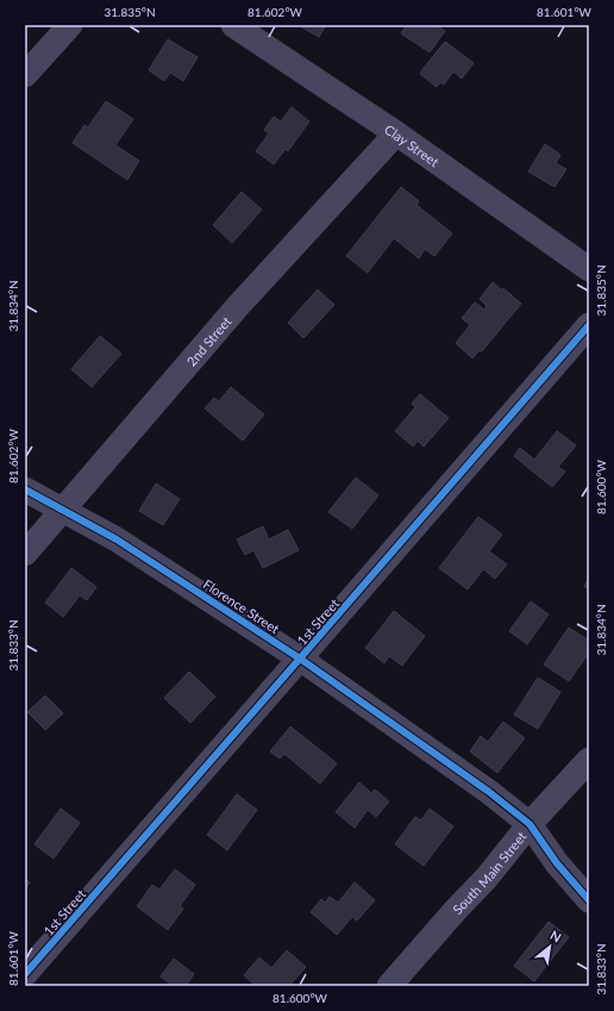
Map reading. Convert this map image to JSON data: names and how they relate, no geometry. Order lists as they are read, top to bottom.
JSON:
{
  "streets": {
    "street": [
      "Clay Street",
      "2nd Street",
      "Florence Street",
      "1st Street",
      "South Main Street"
    ]
  },
  "crossings": [
    ["Clay Street", "2nd Street"],
    ["2nd Street", "Florence Street"],
    ["Florence Street", "1st Street"],
    ["Florence Street", "South Main Street"]
  ],
  "north": "top right",
  "coordinates": [
    "31.835°N",
    "81.602°W",
    "81.601°W",
    "31.834°N",
    "81.600°W",
    "31.833°N"
  ]
}
